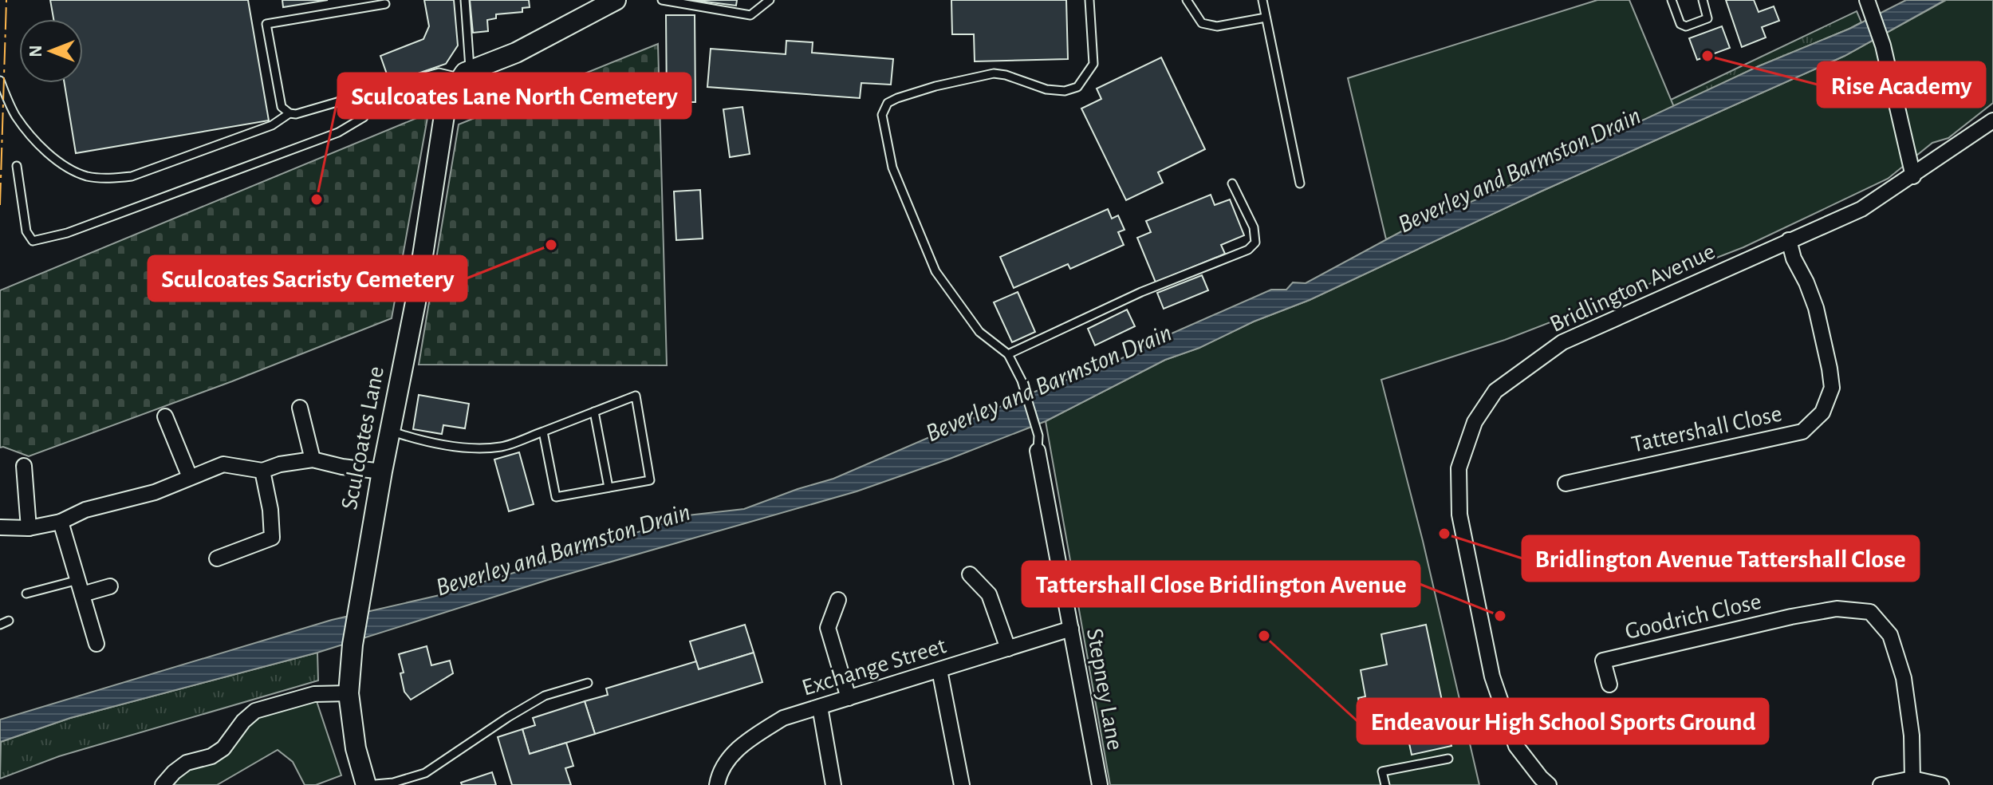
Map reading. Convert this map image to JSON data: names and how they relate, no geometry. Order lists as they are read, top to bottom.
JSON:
{
  "streets": {
    "street": [
      "Bridlington Avenue",
      "Tattershall Close",
      "Sculcoates Lane",
      "Goodrich Close",
      "Exchange Street",
      "Stepney Lane"
    ]
  },
  "crossings": [
    ["Bridlington Avenue", "Tattershall Close"],
    ["Exchange Street", "Stepney Lane"]
  ],
  "water": ["Beverley and Barmston Drain"],
  "places": [
    "Rise Academy",
    "Sculcoates Lane North Cemetery",
    "Sculcoates Sacristy Cemetery",
    "Bridlington Avenue Tattershall Close",
    "Tattershall Close Bridlington Avenue",
    "Endeavour High School Sports Ground"
  ],
  "north": "left"
}
